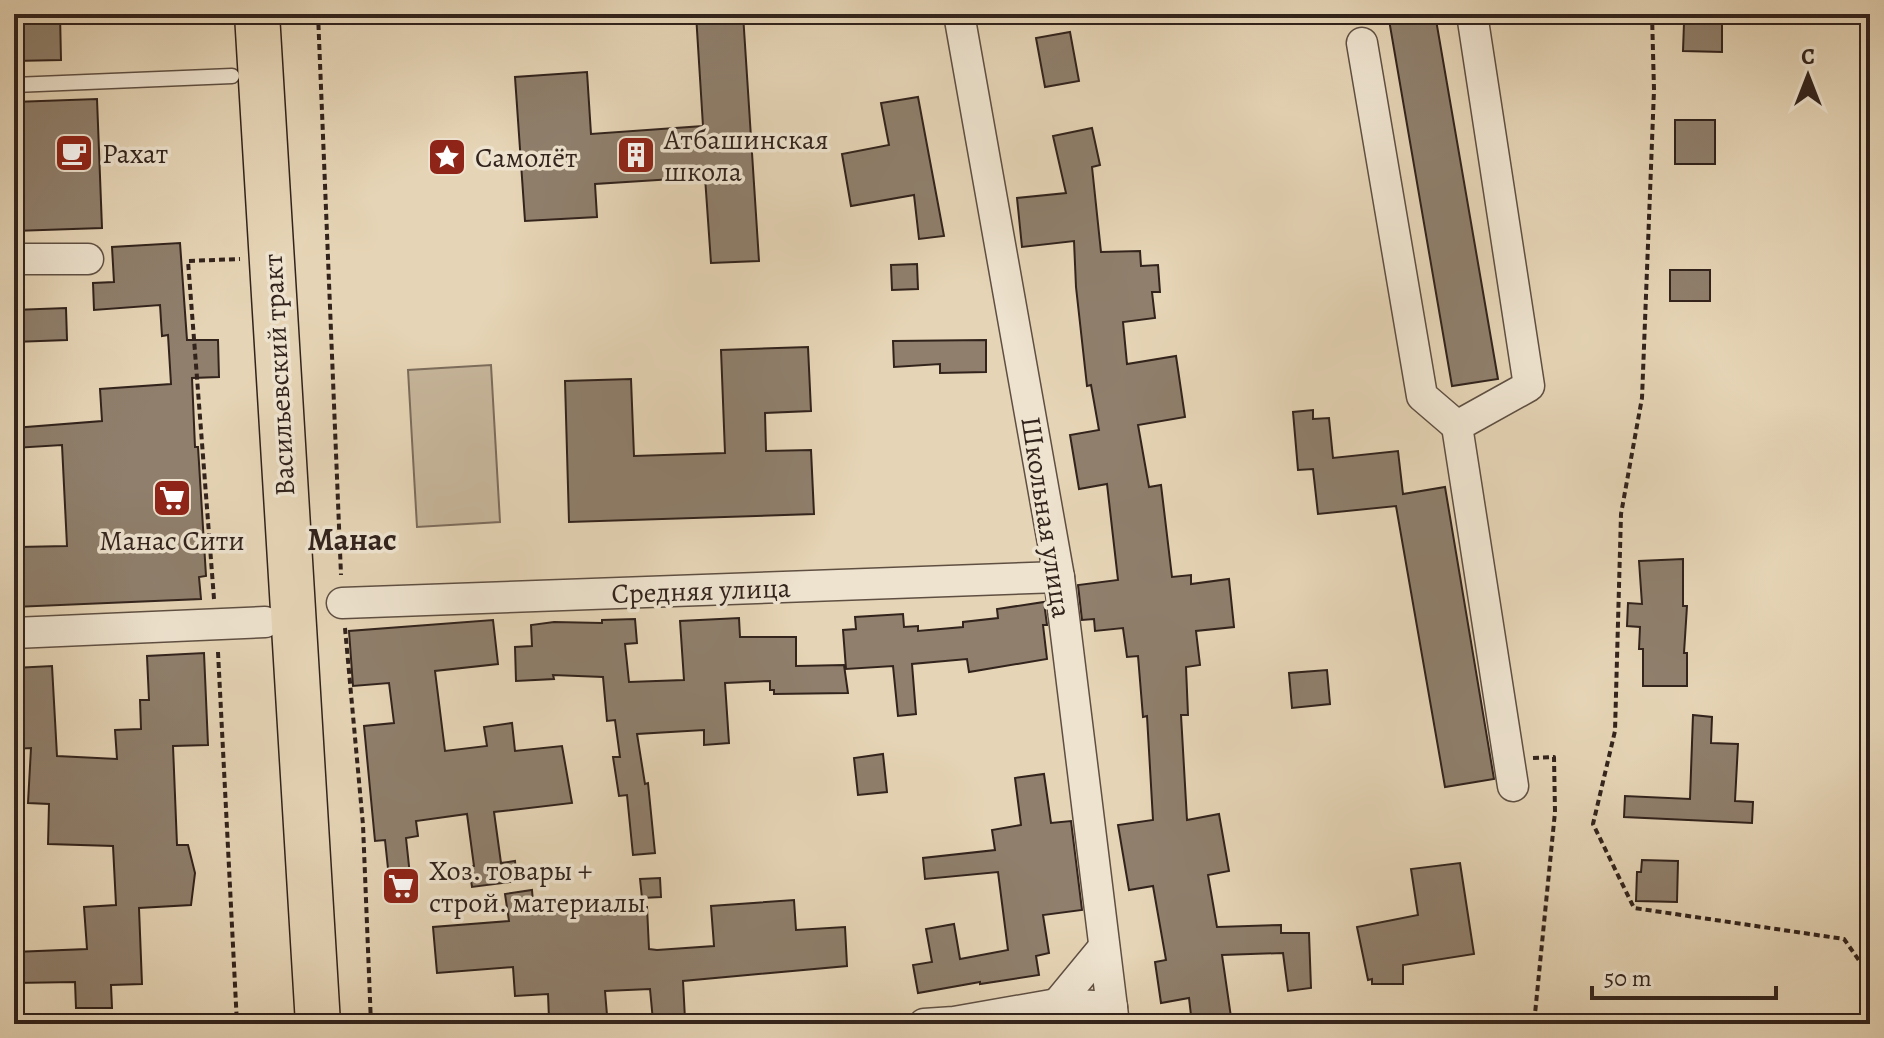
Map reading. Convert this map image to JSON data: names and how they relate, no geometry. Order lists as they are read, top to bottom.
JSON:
{
  "streets": {
    "main road": ["Васильевский тракт"],
    "street": ["Школьная улица", "Средняя улица"]
  },
  "crossings": [
    ["Школьная улица", "Средняя улица"]
  ],
  "districts": ["Манас"],
  "places": {
    "cafe": ["Рахат"],
    "building": ["Атбашинская школа"],
    "place": ["Самолёт"],
    "supermarket": ["Манас Сити", "Хоз. товары + строй. материалы"]
  },
  "scale_bar": "50 m",
  "north": "top"
}
